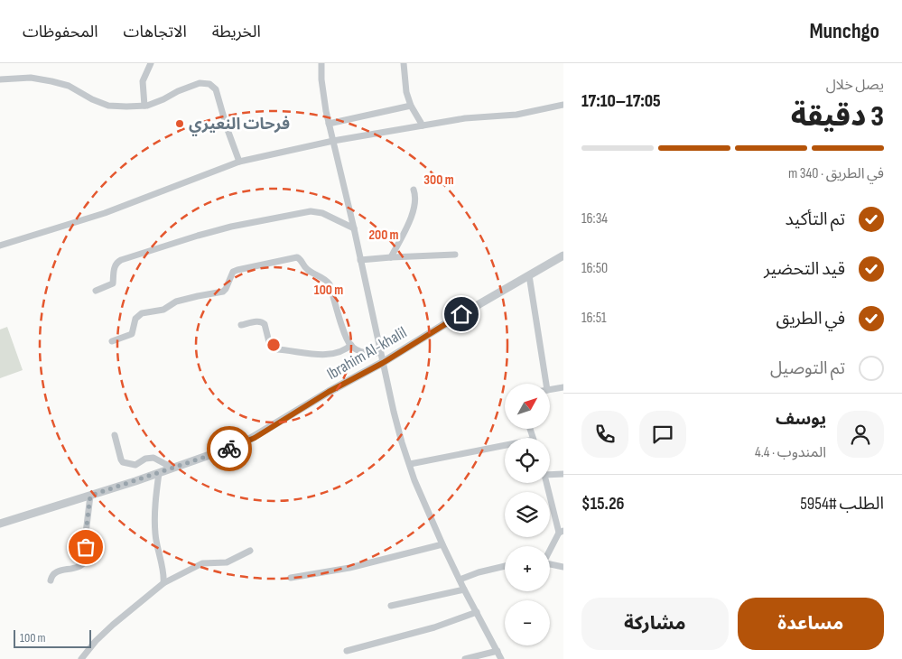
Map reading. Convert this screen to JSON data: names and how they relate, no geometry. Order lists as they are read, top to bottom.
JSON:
{
  "streets": {
    "street": ["Ibrahim Al-khalil"]
  },
  "places": ["فرحات النعيري"],
  "scale_bar": "100 m",
  "north": "top right",
  "page": {
    "header": "Munchgo",
    "nav": ["الخريطة", "الاتجاهات", "المحفوظات"],
    "heading": ["3 دقيقة", "يصل خلال", "17:05–17:10"],
    "panel": [
      "يوسف",
      "المندوب · 4.4",
      "الطلب #5954",
      "$15.26"
    ],
    "bar": "في الطريق · 340 m",
    "list": [
      ["تم التأكيد", "16:34"],
      ["قيد التحضير", "16:50"],
      ["في الطريق", "16:51"],
      "تم التوصيل"
    ],
    "map_buttons": ["+", "−"],
    "buttons": ["مساعدة", "مشاركة"],
    "scale": "100 m"
  },
  "rings": ["300 m", "200 m", "100 m"]
}
